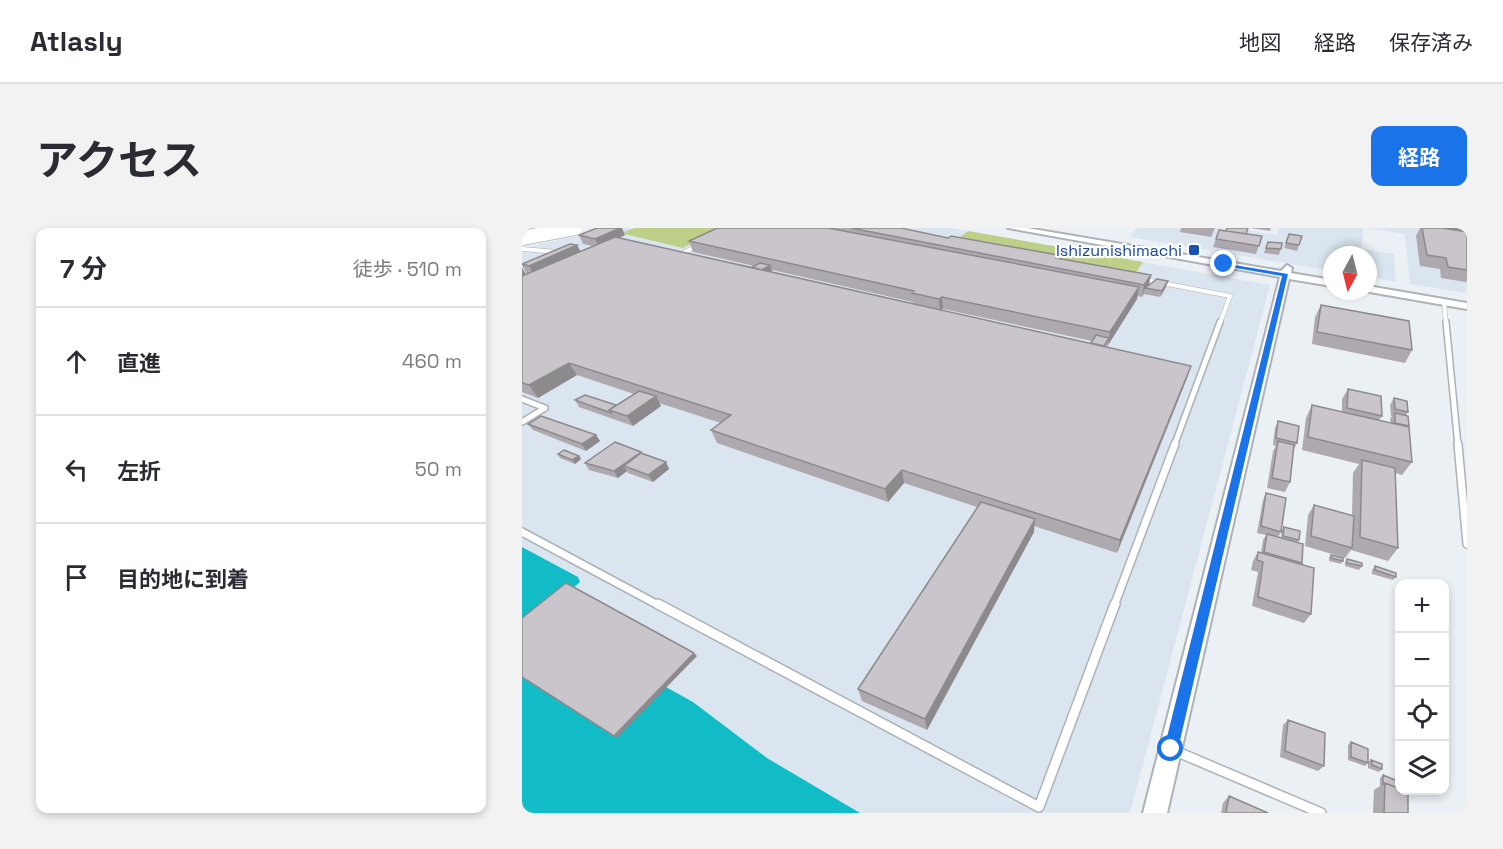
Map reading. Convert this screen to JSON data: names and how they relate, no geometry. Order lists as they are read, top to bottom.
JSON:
{
  "places": {
    "transit": ["Ishizunishimachi"]
  },
  "north": "bottom",
  "page": {
    "header": "Atlasly",
    "nav": ["地図", "経路", "保存済み"],
    "title": "アクセス",
    "buttons": "経路",
    "heading": ["7 分", "徒歩 · 510 m"],
    "list": [
      ["直進", "460 m"],
      ["左折", "50 m"],
      "目的地に到着"
    ],
    "map_buttons": ["+", "−"]
  }
}
